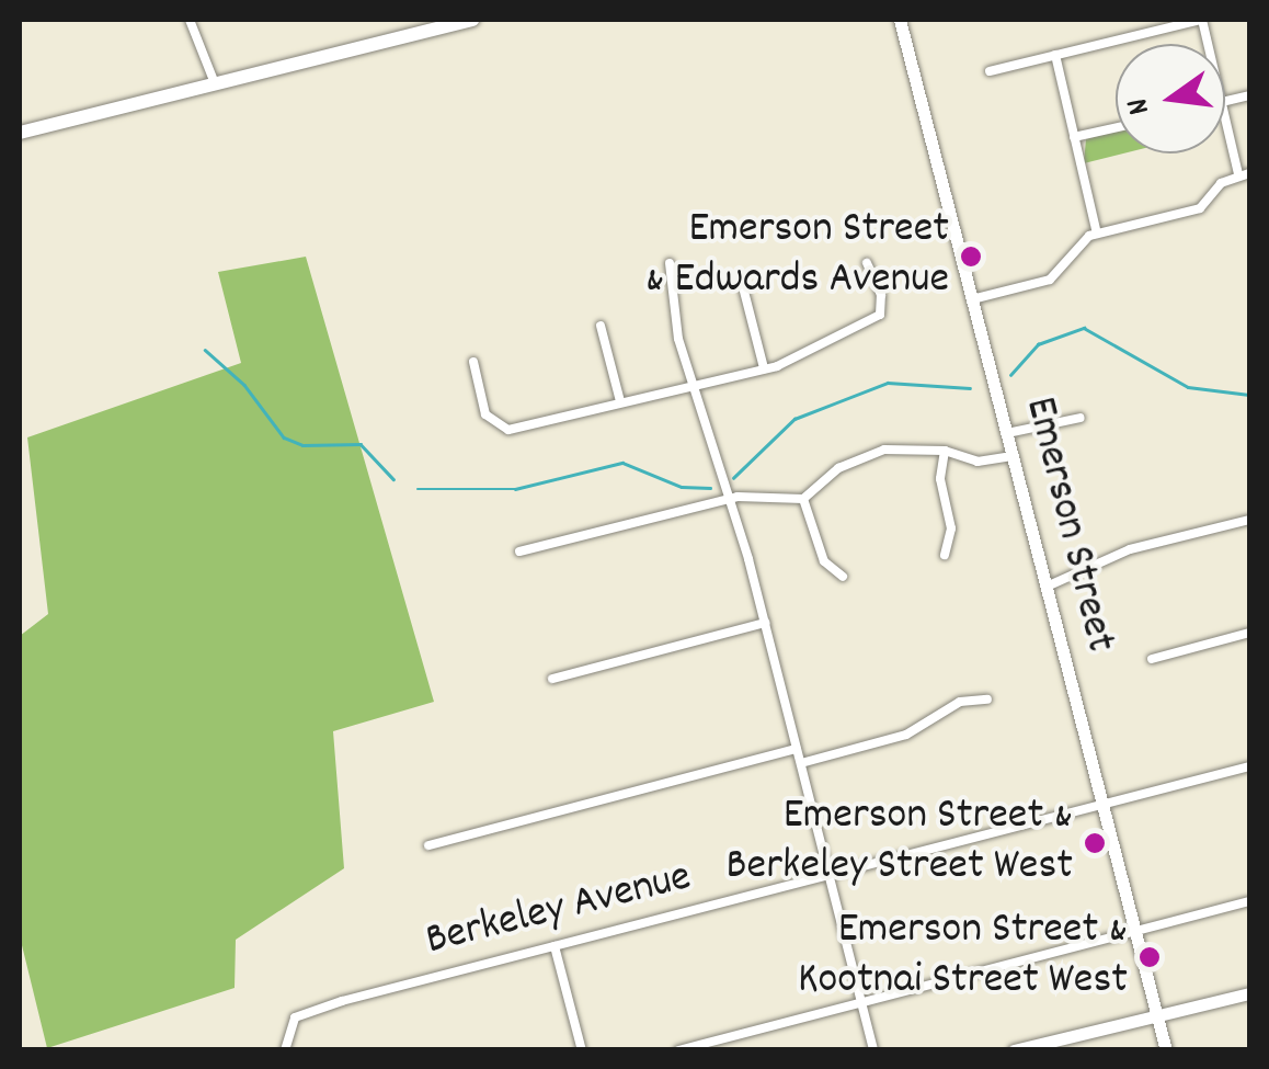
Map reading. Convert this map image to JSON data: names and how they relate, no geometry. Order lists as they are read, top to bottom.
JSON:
{
  "streets": {
    "main road": ["Emerson Street"],
    "street": ["Berkeley Avenue"]
  },
  "crossings": [
    ["Emerson Street", "Berkeley Avenue"]
  ],
  "places": ["Emerson Street & Edwards Avenue", "Emerson Street & Berkeley Street West", "Emerson Street & Kootnai Street West"],
  "north": "left"
}
